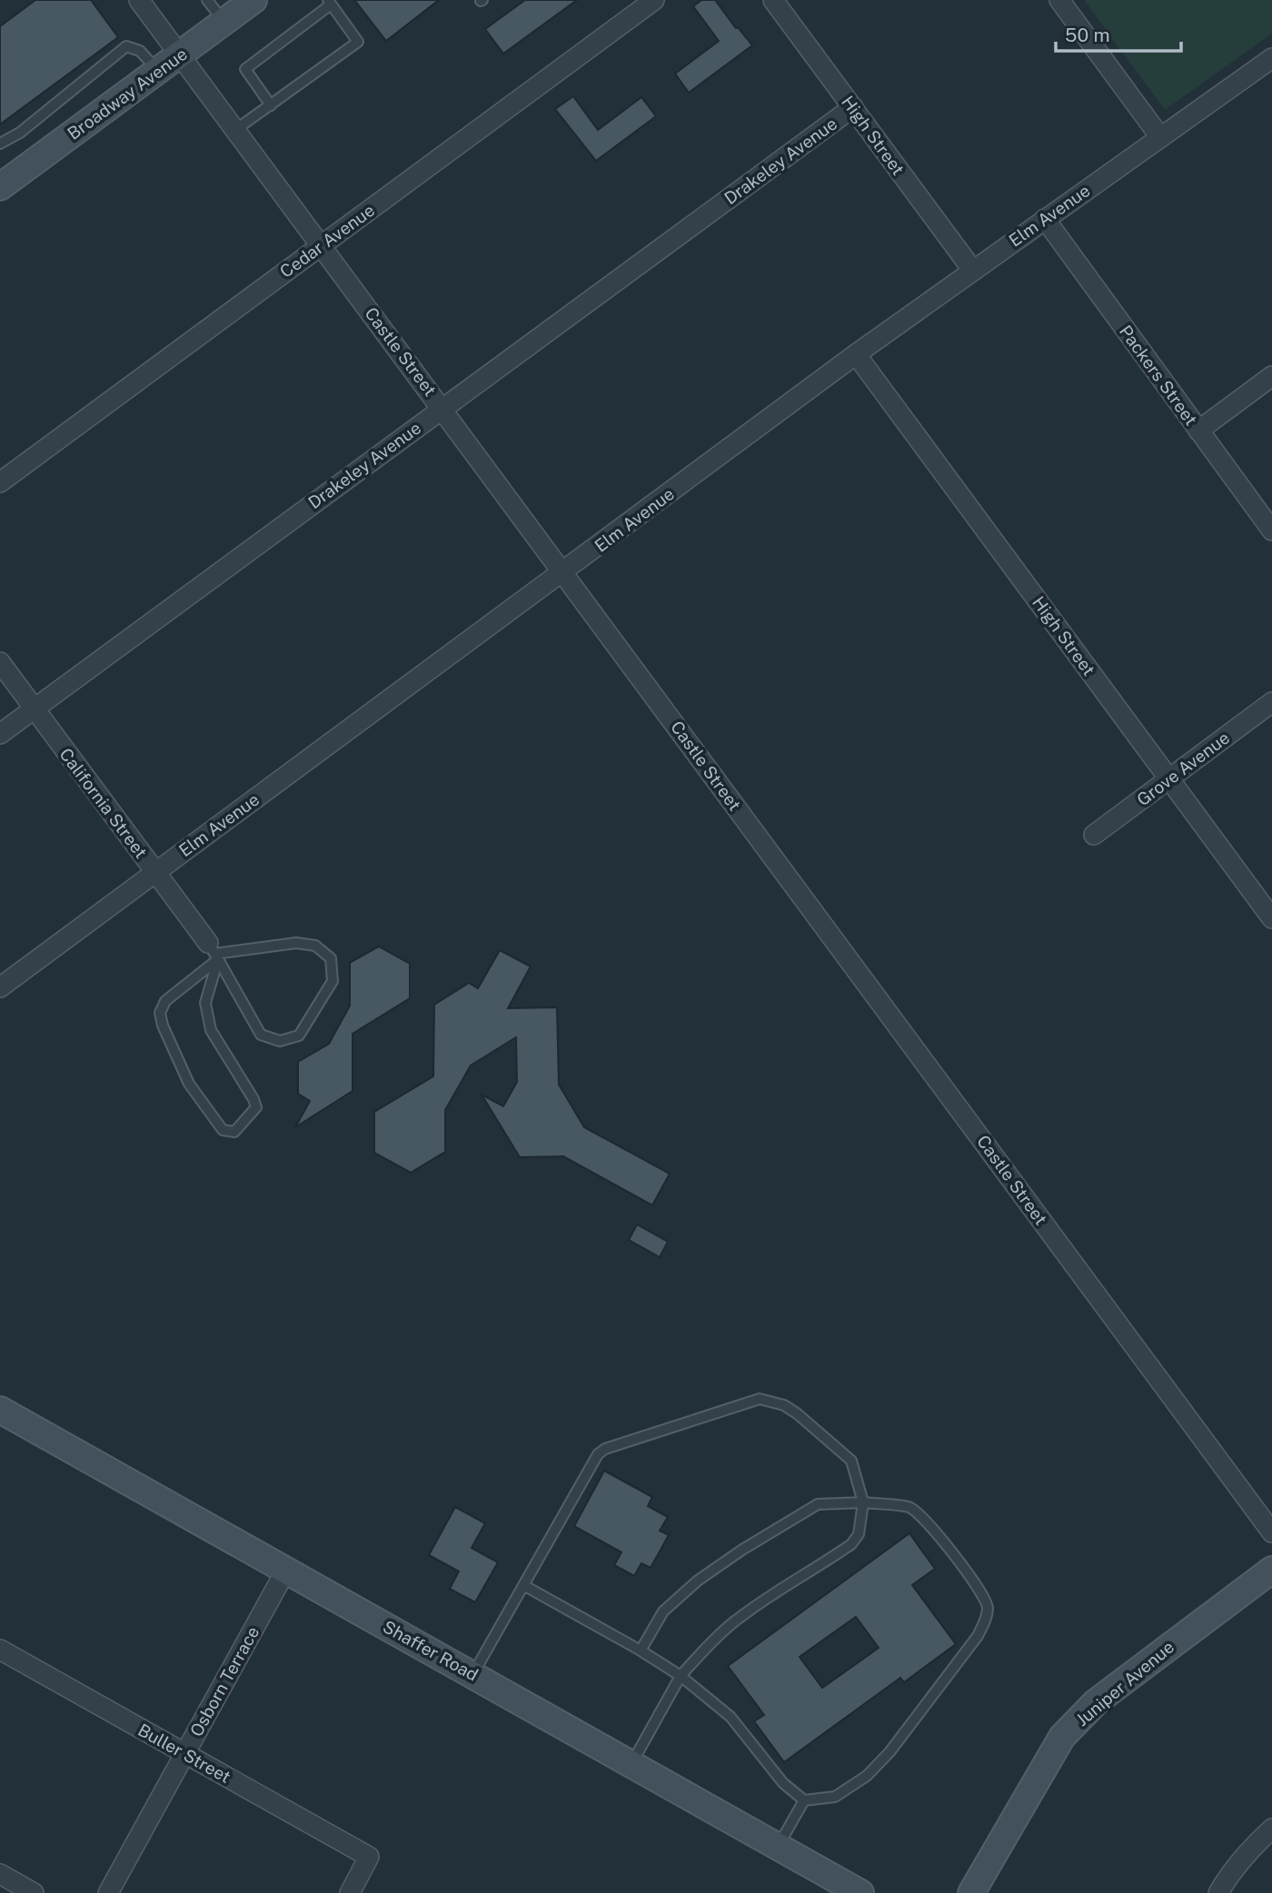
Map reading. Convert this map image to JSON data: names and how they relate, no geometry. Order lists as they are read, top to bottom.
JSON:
{
  "streets": {
    "main road": ["Broadway Avenue", "Shaffer Road", "Juniper Avenue"],
    "street": [
      "High Street",
      "Drakeley Avenue",
      "Elm Avenue",
      "Cedar Avenue",
      "Castle Street",
      "Packers Street",
      "Grove Avenue",
      "California Street",
      "Osborn Terrace",
      "Buller Street"
    ]
  },
  "crossings": [
    ["Broadway Avenue", "Castle Street"],
    ["High Street", "Drakeley Avenue"],
    ["High Street", "Elm Avenue"],
    ["High Street", "Grove Avenue"],
    ["Drakeley Avenue", "Castle Street"],
    ["Drakeley Avenue", "California Street"],
    ["Elm Avenue", "Castle Street"],
    ["Elm Avenue", "Packers Street"],
    ["Elm Avenue", "California Street"],
    ["Cedar Avenue", "Castle Street"],
    ["Shaffer Road", "Osborn Terrace"],
    ["Osborn Terrace", "Buller Street"]
  ],
  "scale_bar": "50 m"
}
